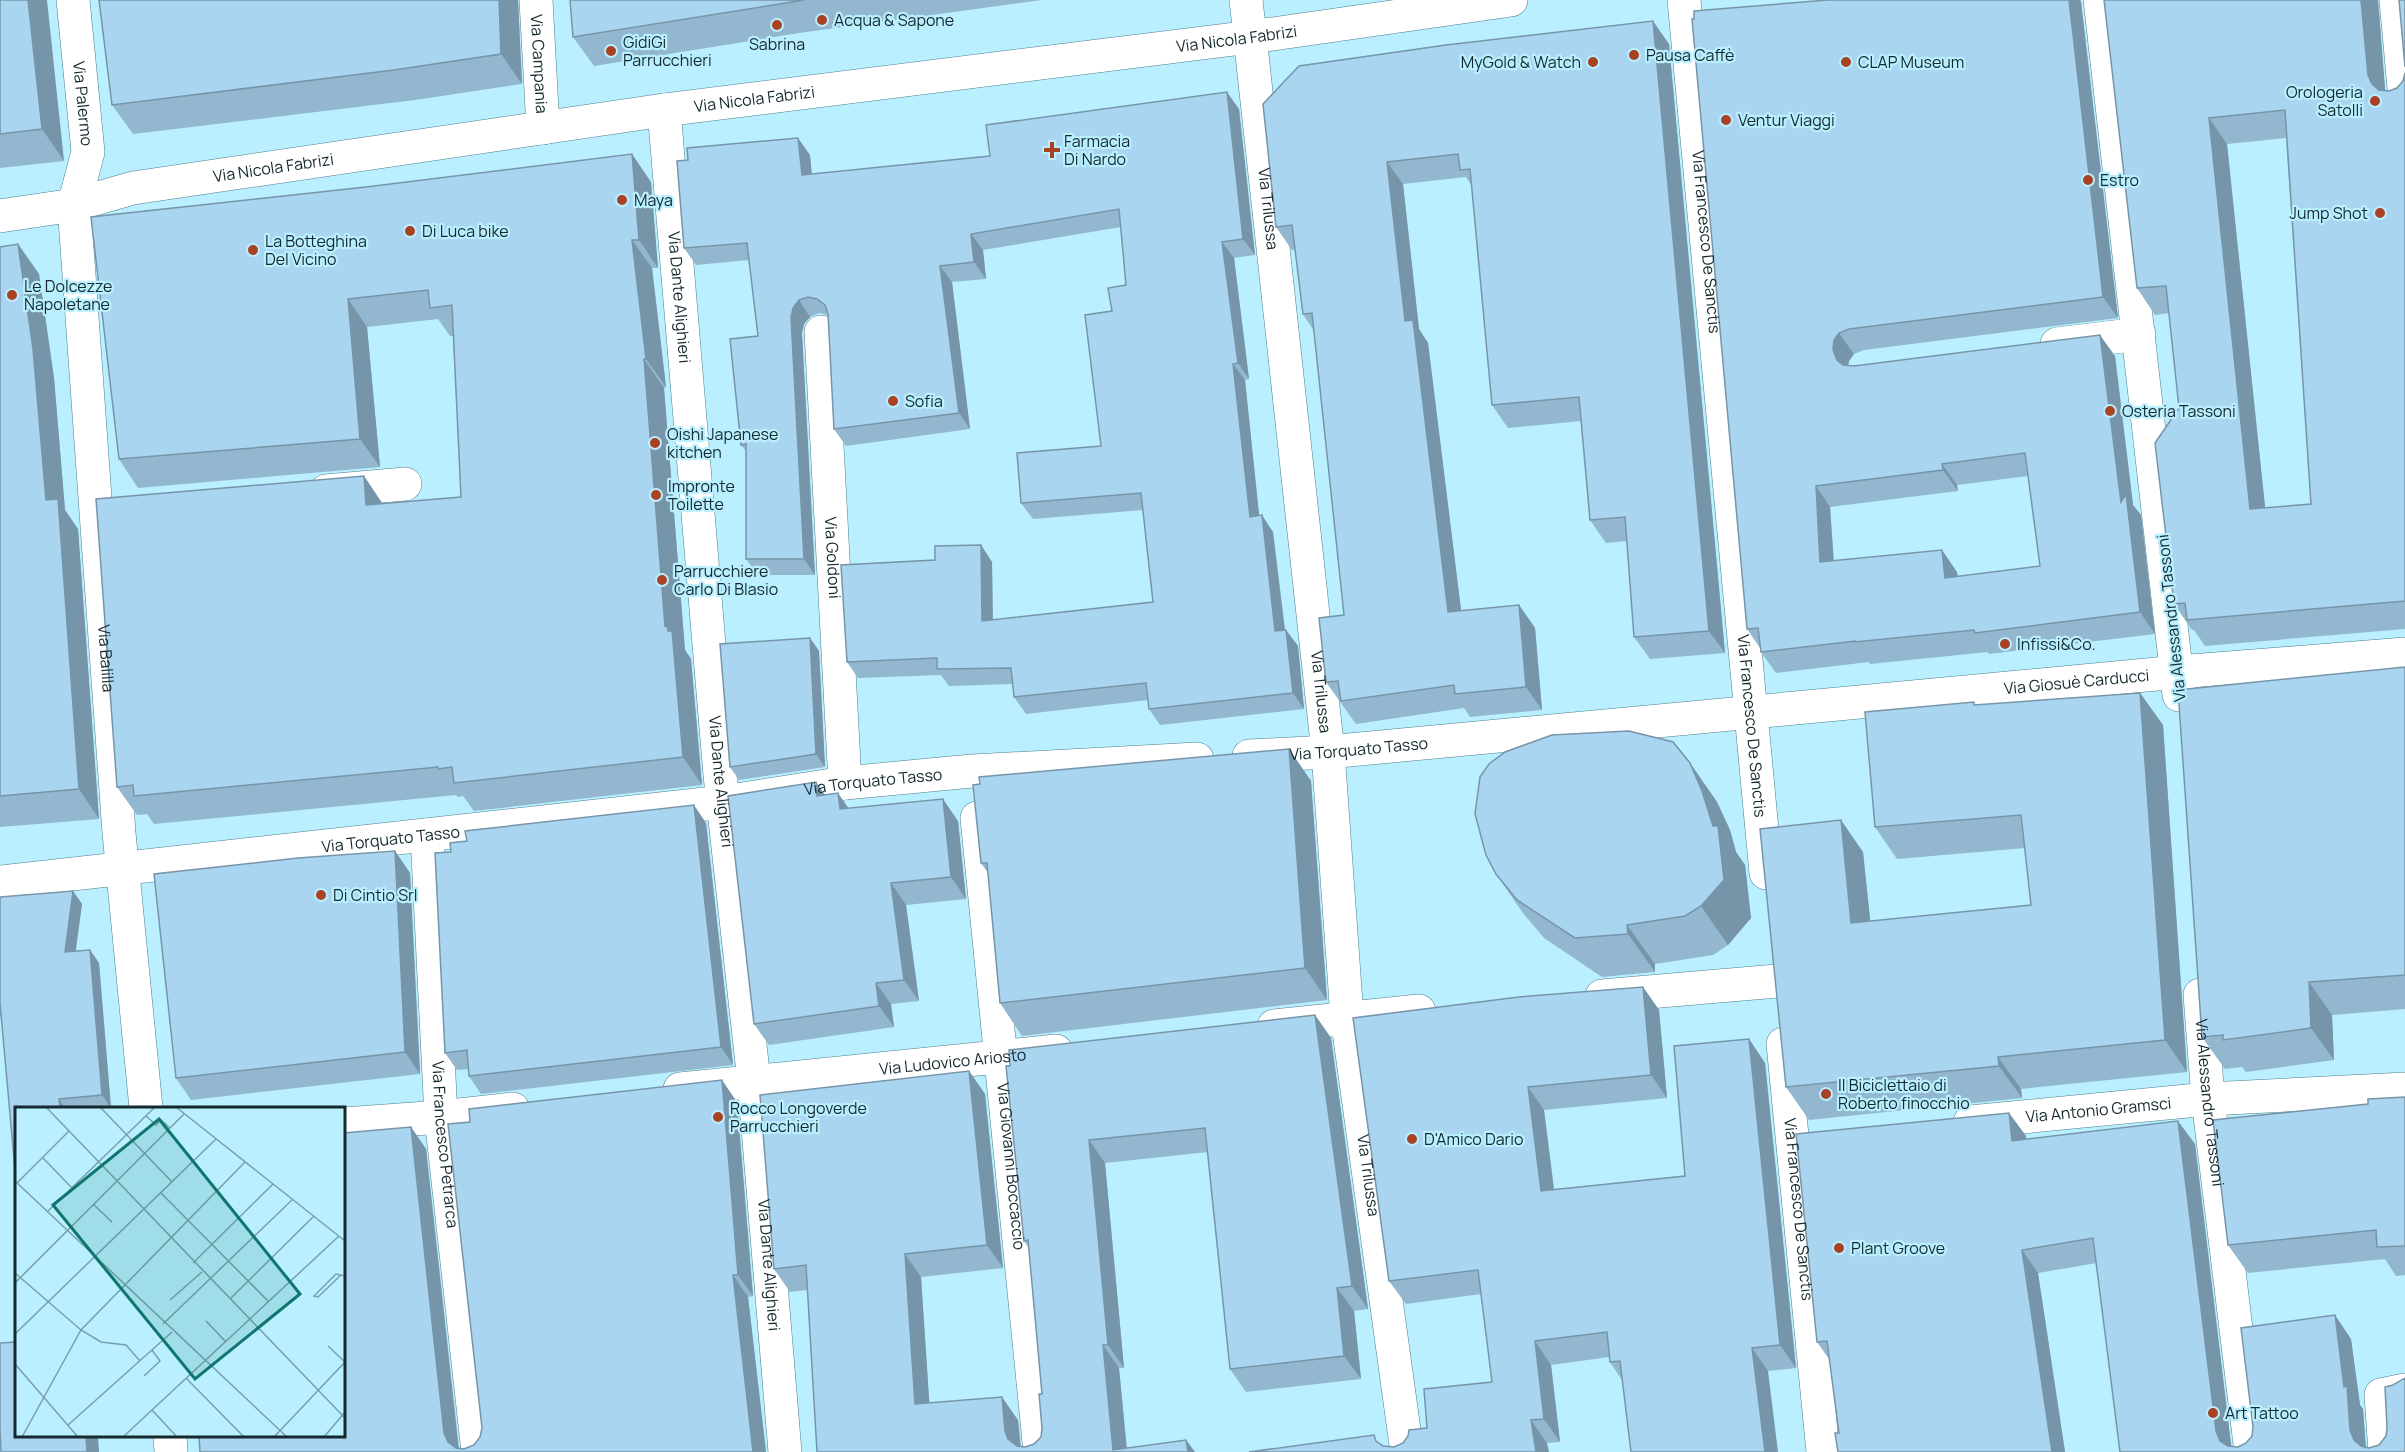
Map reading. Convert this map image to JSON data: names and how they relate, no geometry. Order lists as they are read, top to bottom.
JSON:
{
  "streets": {
    "street": [
      "Via Nicola Fabrizi",
      "Via Campania",
      "Via Palermo",
      "Via Trilussa",
      "Via Francesco De Sanctis",
      "Via Dante Alighieri",
      "Via Goldoni",
      "Via Alessandro Tassoni",
      "Via Balilla",
      "Via Giosuè Carducci",
      "Via Torquato Tasso",
      "Via Ludovico Ariosto",
      "Via Antonio Gramsci",
      "Via Francesco Petrarca",
      "Via Giovanni Boccaccio"
    ]
  },
  "crossings": [
    ["Via Nicola Fabrizi", "Via Campania"],
    ["Via Nicola Fabrizi", "Via Palermo"],
    ["Via Nicola Fabrizi", "Via Trilussa"],
    ["Via Nicola Fabrizi", "Via Dante Alighieri"],
    ["Via Nicola Fabrizi", "Via Balilla"],
    ["Via Palermo", "Via Balilla"],
    ["Via Trilussa", "Via Torquato Tasso"],
    ["Via Francesco De Sanctis", "Via Giosuè Carducci"],
    ["Via Francesco De Sanctis", "Via Torquato Tasso"],
    ["Via Dante Alighieri", "Via Torquato Tasso"],
    ["Via Dante Alighieri", "Via Ludovico Ariosto"],
    ["Via Goldoni", "Via Torquato Tasso"],
    ["Via Alessandro Tassoni", "Via Giosuè Carducci"],
    ["Via Alessandro Tassoni", "Via Antonio Gramsci"],
    ["Via Balilla", "Via Torquato Tasso"],
    ["Via Giosuè Carducci", "Via Torquato Tasso"],
    ["Via Torquato Tasso", "Via Francesco Petrarca"],
    ["Via Torquato Tasso", "Via Giovanni Boccaccio"],
    ["Via Ludovico Ariosto", "Via Giovanni Boccaccio"]
  ],
  "places": {
    "other": [
      "Acqua & Sapone",
      "Sabrina",
      "GidiGi Parrucchieri",
      "Pausa Caffè",
      "MyGold & Watch",
      "CLAP Museum",
      "Orologeria Satolli",
      "Ventur Viaggi",
      "Estro",
      "Maya",
      "Jump Shot",
      "Di Luca bike",
      "La Botteghina Del Vicino",
      "Le Dolcezze Napoletane",
      "Sofia",
      "Osteria Tassoni",
      "Oishi Japanese kitchen",
      "Impronte Toilette",
      "Parrucchiere Carlo Di Blasio",
      "Infissi&Co.",
      "Di Cintio Srl",
      "Il Biciclettaio di Roberto finocchio",
      "Rocco Longoverde Parrucchieri",
      "D'Amico Dario",
      "Plant Groove",
      "Art Tattoo"
    ],
    "health": ["Farmacia Di Nardo"]
  }
}
